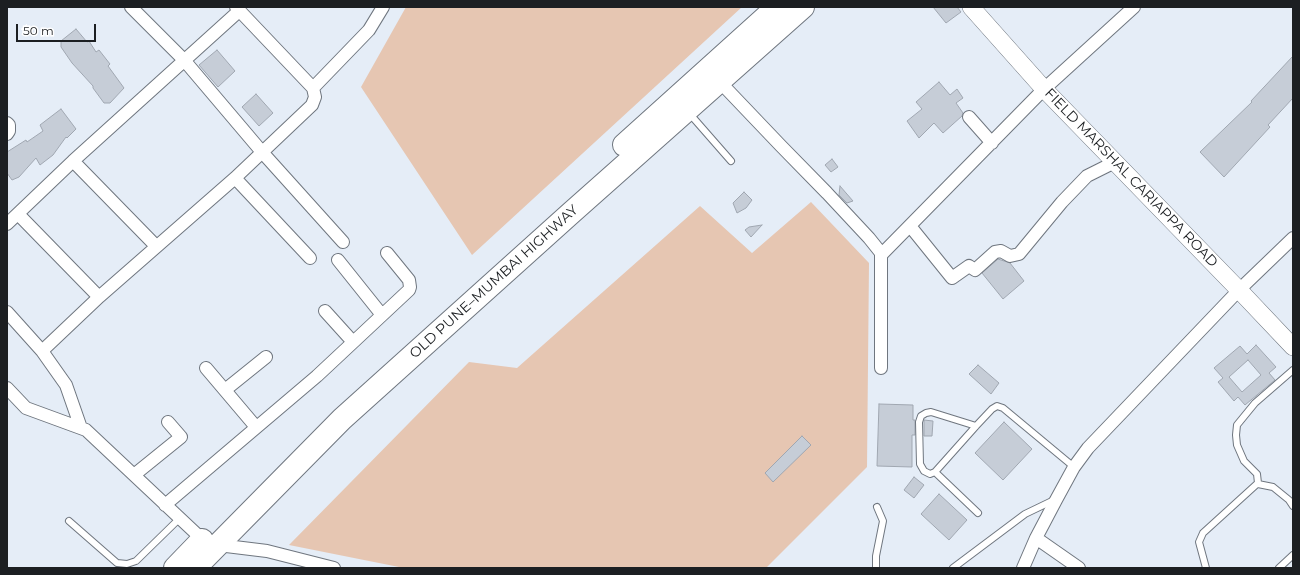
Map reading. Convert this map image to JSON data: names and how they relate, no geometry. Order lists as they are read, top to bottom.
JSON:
{
  "streets": {
    "highway": ["OLD PUNE–MUMBAI HIGHWAY"],
    "street": ["FIELD MARSHAL CARIAPPA ROAD"]
  },
  "scale_bar": "50 m"
}
